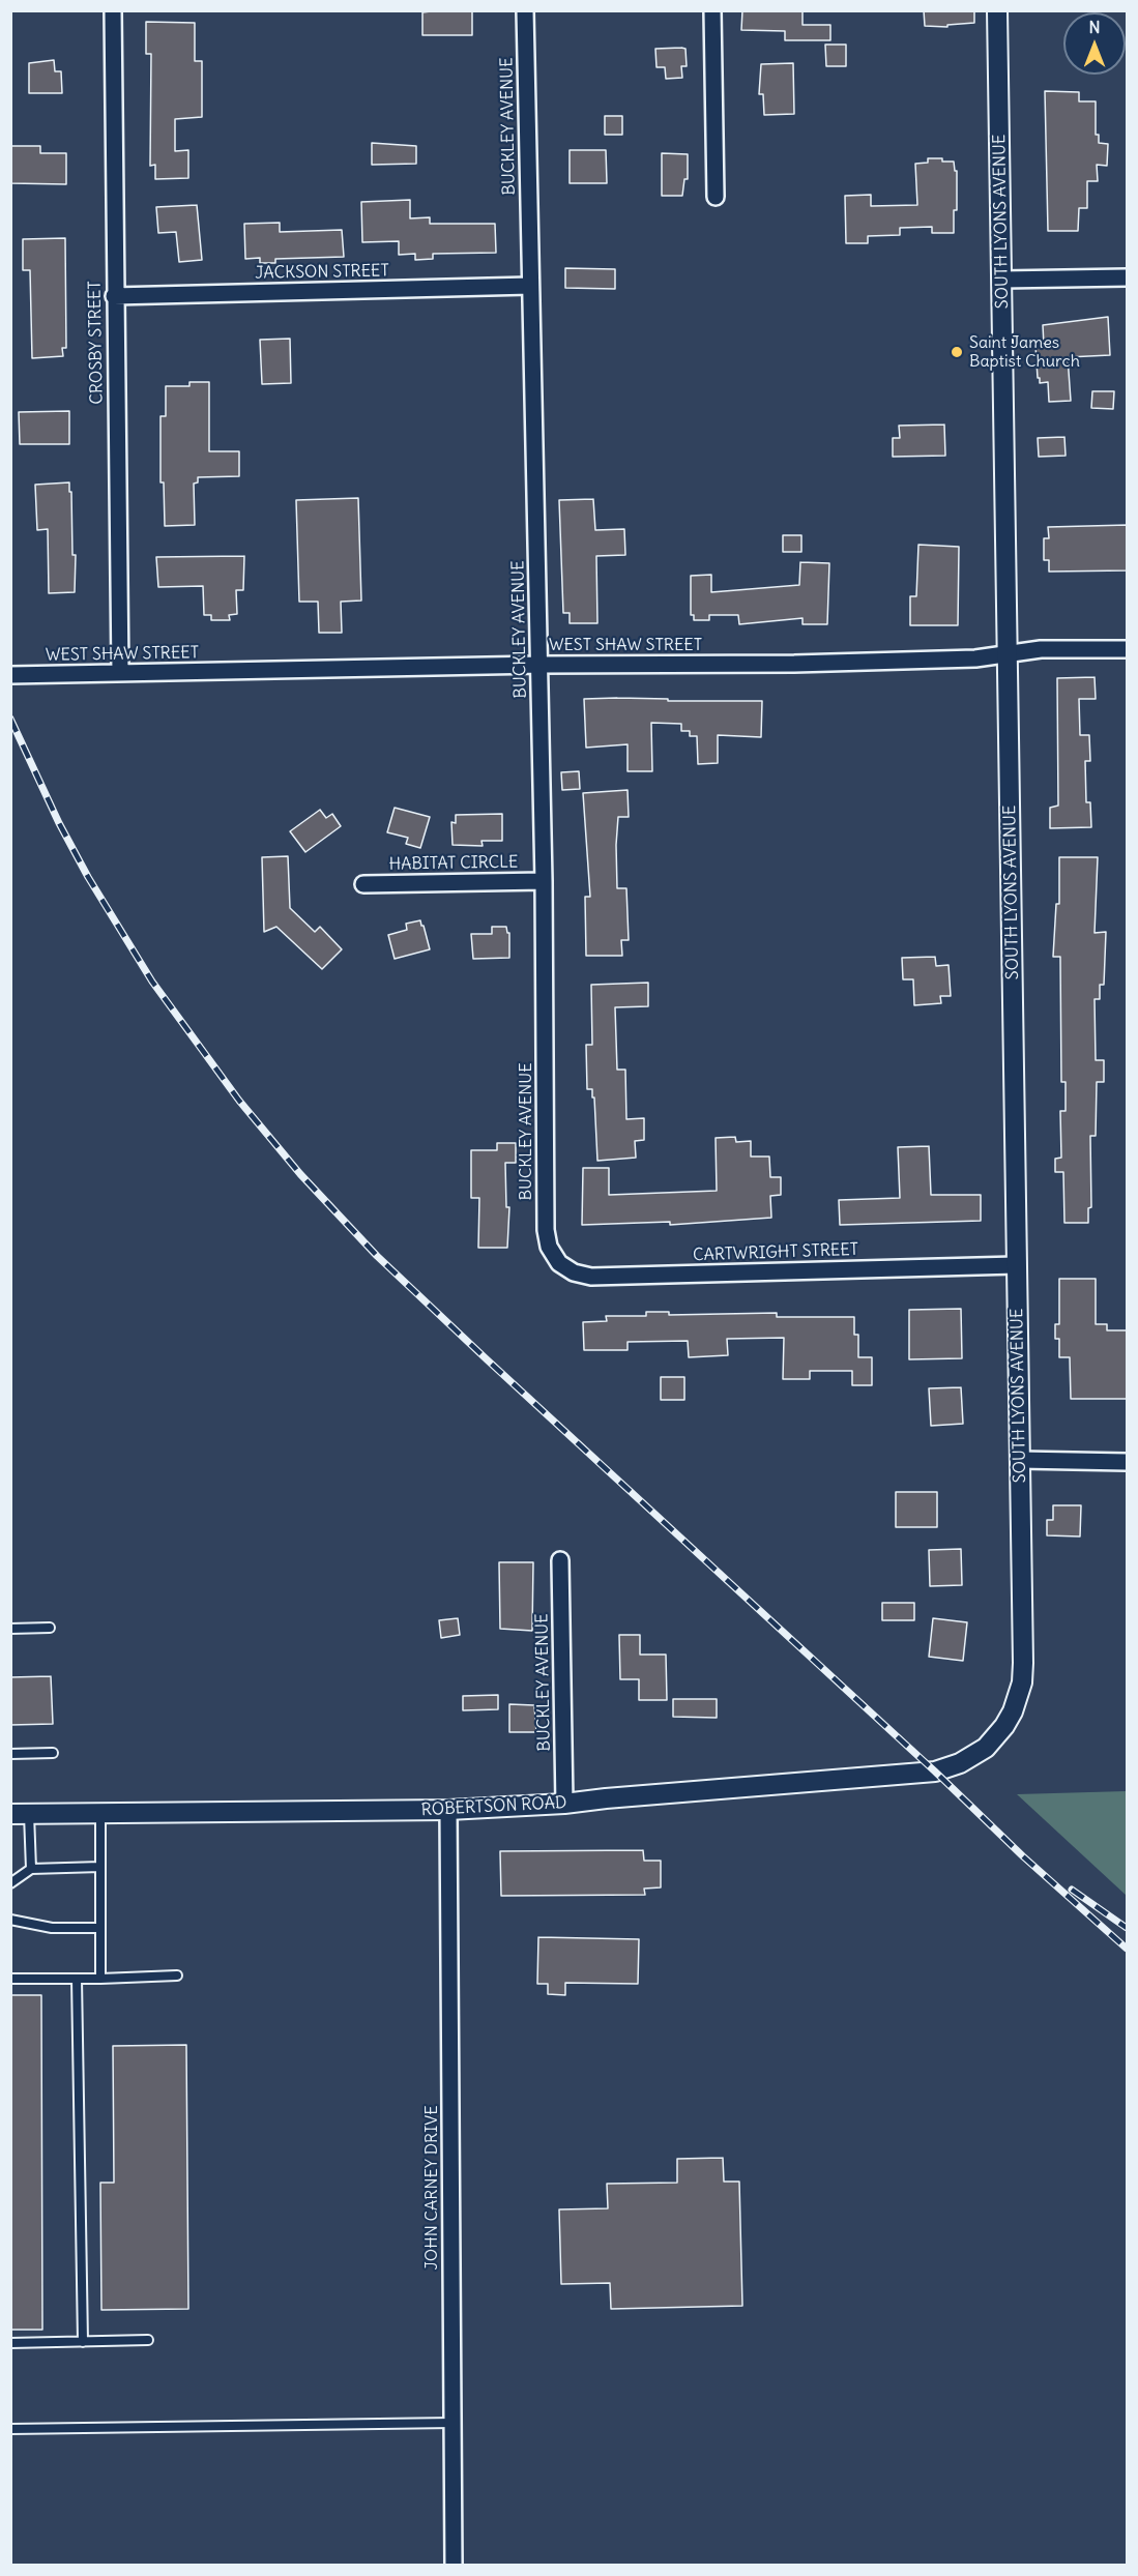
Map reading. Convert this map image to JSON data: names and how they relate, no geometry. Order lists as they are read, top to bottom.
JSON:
{
  "streets": {
    "street": [
      "BUCKLEY AVENUE",
      "SOUTH LYONS AVENUE",
      "JACKSON STREET",
      "CROSBY STREET",
      "WEST SHAW STREET",
      "HABITAT CIRCLE",
      "CARTWRIGHT STREET",
      "ROBERTSON ROAD",
      "JOHN CARNEY DRIVE"
    ]
  },
  "crossings": [
    ["BUCKLEY AVENUE", "JACKSON STREET"],
    ["BUCKLEY AVENUE", "WEST SHAW STREET"],
    ["BUCKLEY AVENUE", "HABITAT CIRCLE"],
    ["BUCKLEY AVENUE", "CARTWRIGHT STREET"],
    ["BUCKLEY AVENUE", "ROBERTSON ROAD"],
    ["SOUTH LYONS AVENUE", "WEST SHAW STREET"],
    ["SOUTH LYONS AVENUE", "CARTWRIGHT STREET"],
    ["SOUTH LYONS AVENUE", "ROBERTSON ROAD"],
    ["JACKSON STREET", "CROSBY STREET"],
    ["CROSBY STREET", "WEST SHAW STREET"],
    ["ROBERTSON ROAD", "JOHN CARNEY DRIVE"]
  ],
  "places": ["Saint James Baptist Church"],
  "north": "top"
}
